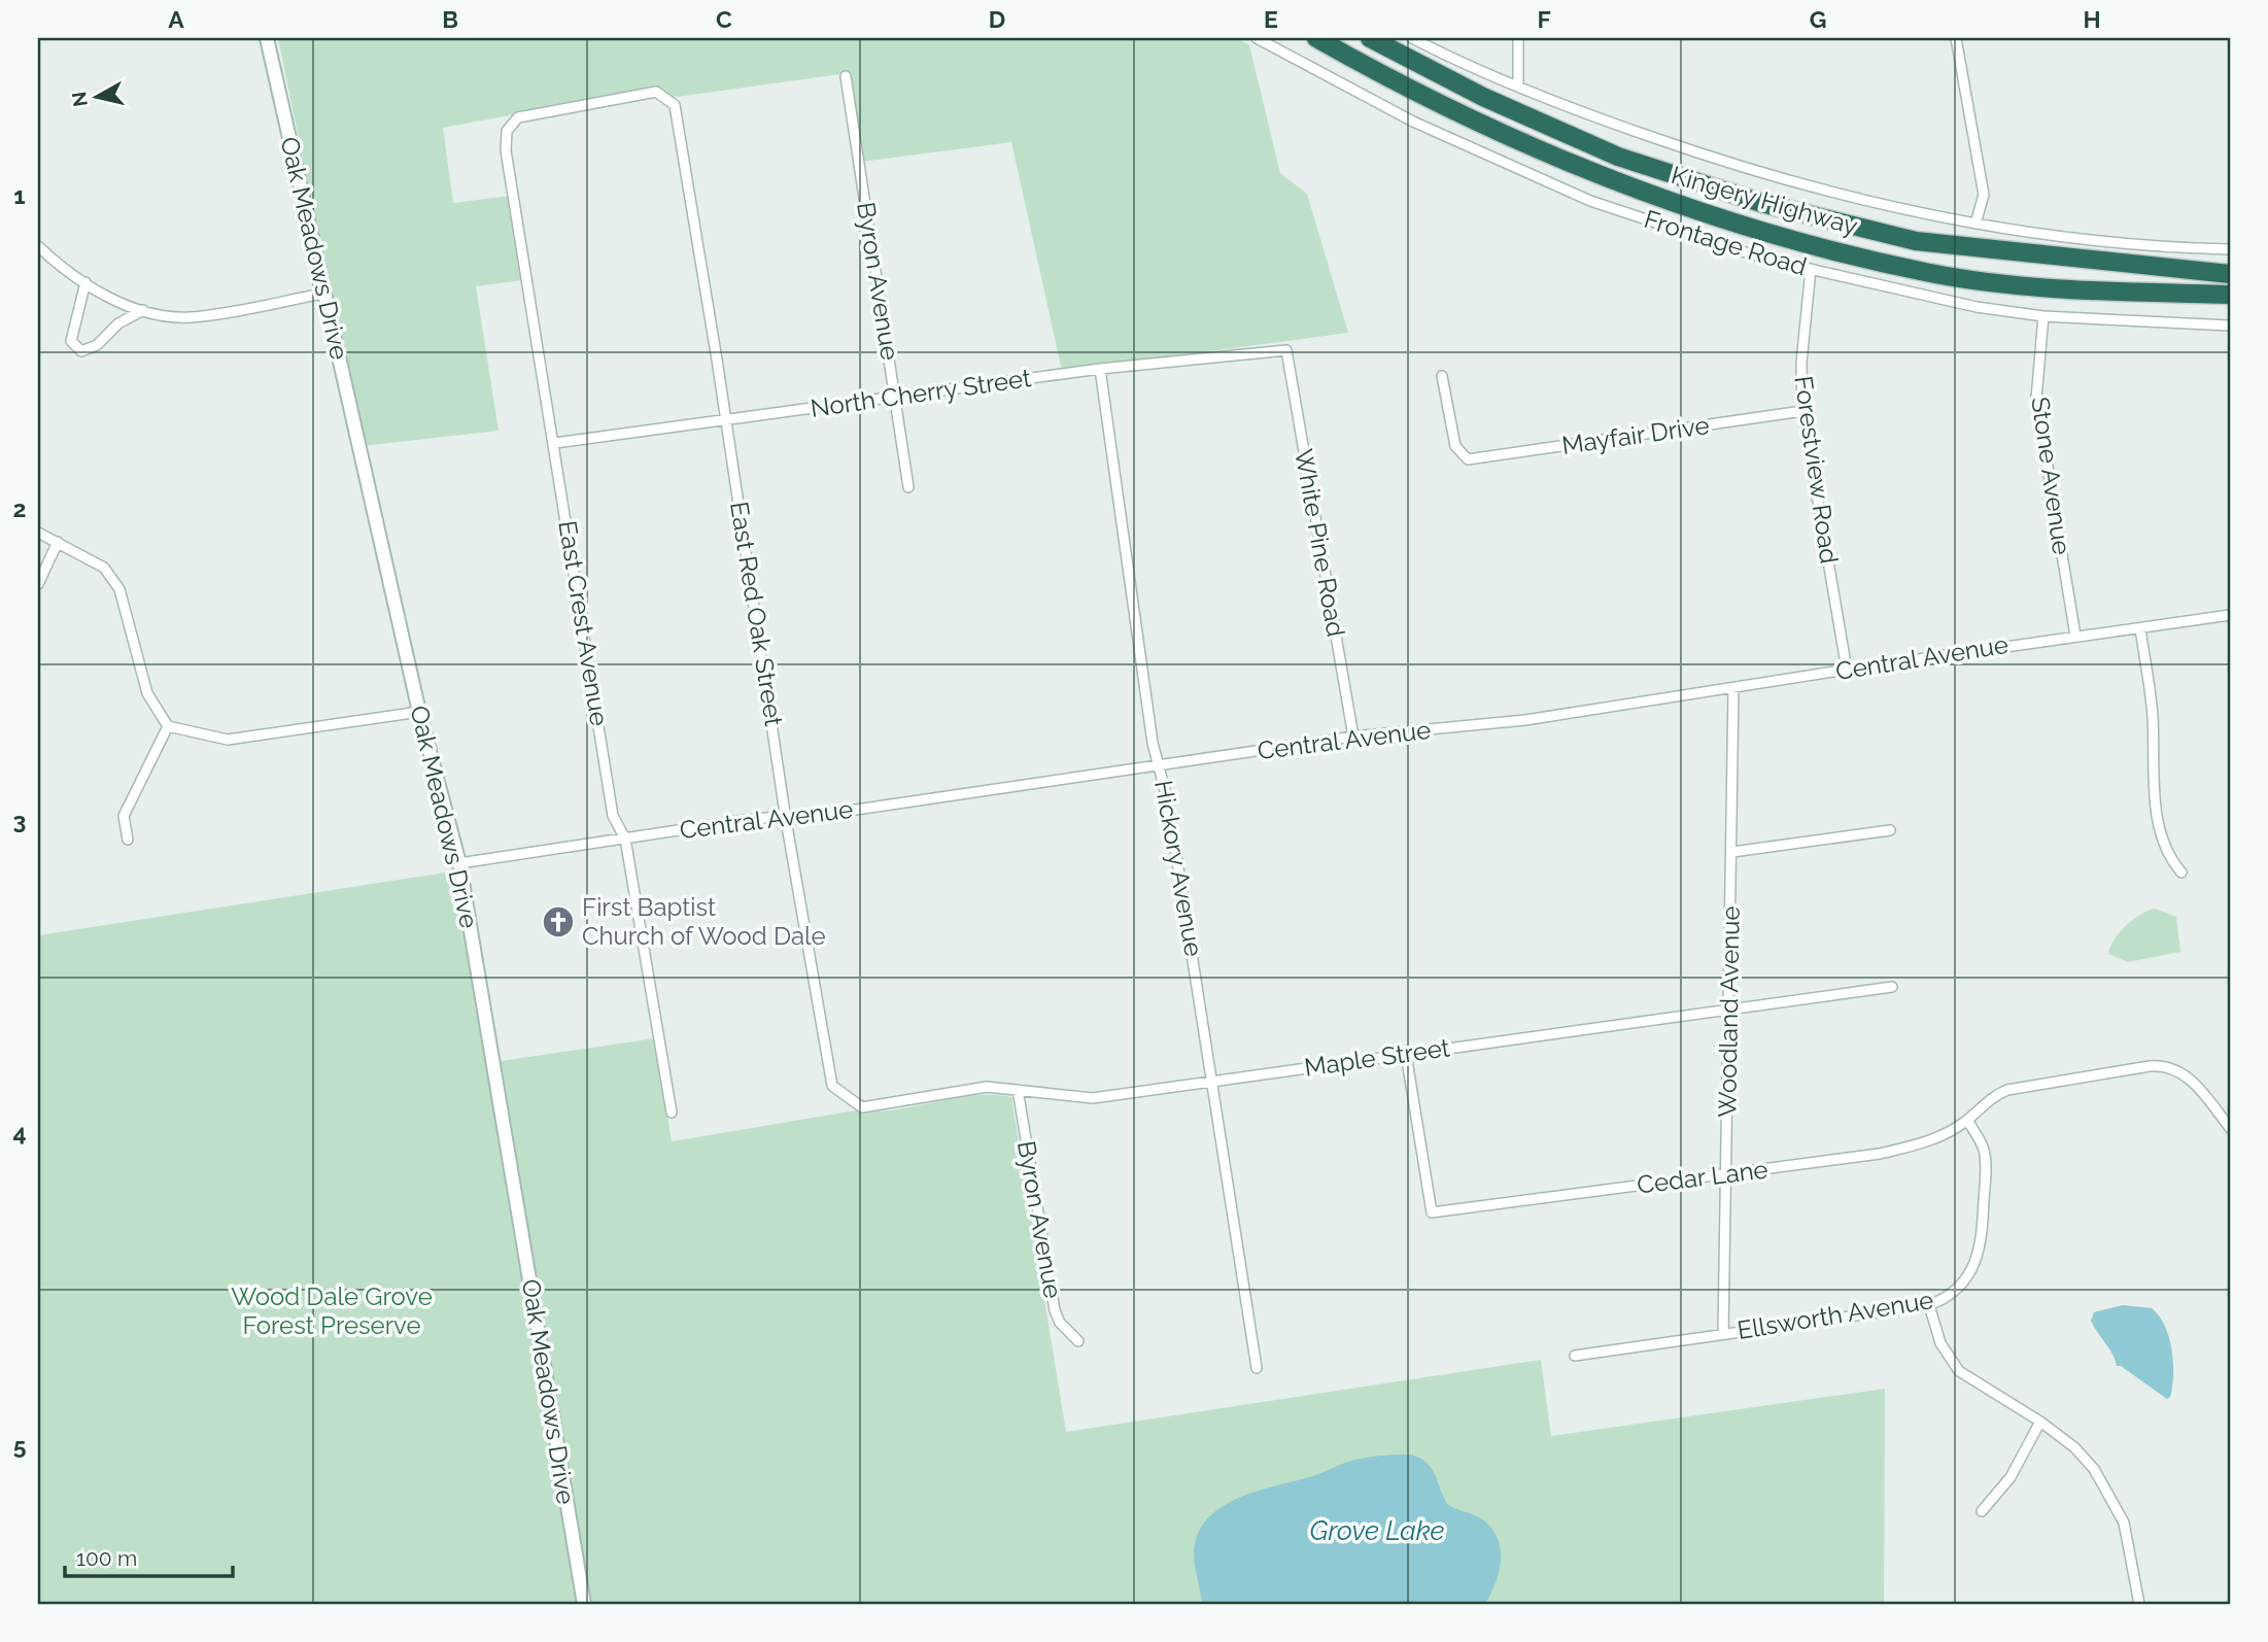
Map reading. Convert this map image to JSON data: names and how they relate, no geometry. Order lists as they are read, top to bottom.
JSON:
{
  "streets": {
    "highway": ["Kingery Highway"],
    "street": [
      "Frontage Road",
      "Oak Meadows Drive",
      "Byron Avenue",
      "North Cherry Street",
      "Mayfair Drive",
      "Forestview Road",
      "Stone Avenue",
      "White Pine Road",
      "East Red Oak Street",
      "East Crest Avenue",
      "Central Avenue",
      "Hickory Avenue",
      "Woodland Avenue",
      "Maple Street",
      "Cedar Lane",
      "Ellsworth Avenue"
    ]
  },
  "crossings": [
    ["Frontage Road", "Forestview Road"],
    ["Frontage Road", "Stone Avenue"],
    ["Oak Meadows Drive", "Central Avenue"],
    ["Byron Avenue", "North Cherry Street"],
    ["Byron Avenue", "Maple Street"],
    ["North Cherry Street", "White Pine Road"],
    ["North Cherry Street", "East Red Oak Street"],
    ["North Cherry Street", "East Crest Avenue"],
    ["North Cherry Street", "Hickory Avenue"],
    ["Mayfair Drive", "Forestview Road"],
    ["Forestview Road", "Central Avenue"],
    ["Stone Avenue", "Central Avenue"],
    ["White Pine Road", "Central Avenue"],
    ["East Red Oak Street", "East Crest Avenue"],
    ["East Red Oak Street", "Central Avenue"],
    ["East Red Oak Street", "Maple Street"],
    ["East Crest Avenue", "Central Avenue"],
    ["Central Avenue", "Hickory Avenue"],
    ["Central Avenue", "Woodland Avenue"],
    ["Hickory Avenue", "Maple Street"],
    ["Woodland Avenue", "Maple Street"],
    ["Woodland Avenue", "Cedar Lane"],
    ["Woodland Avenue", "Ellsworth Avenue"],
    ["Maple Street", "Cedar Lane"],
    ["Cedar Lane", "Ellsworth Avenue"]
  ],
  "water": ["Grove Lake"],
  "parks": ["Wood Dale Grove Forest Preserve"],
  "places": {
    "church": ["First Baptist Church of Wood Dale"]
  },
  "scale_bar": "100 m",
  "north": "left",
  "grid": {
    "columns": [
      "A",
      "B",
      "C",
      "D",
      "E",
      "F",
      "G",
      "H"
    ],
    "rows": [
      "1",
      "2",
      "3",
      "4",
      "5"
    ]
  }
}
